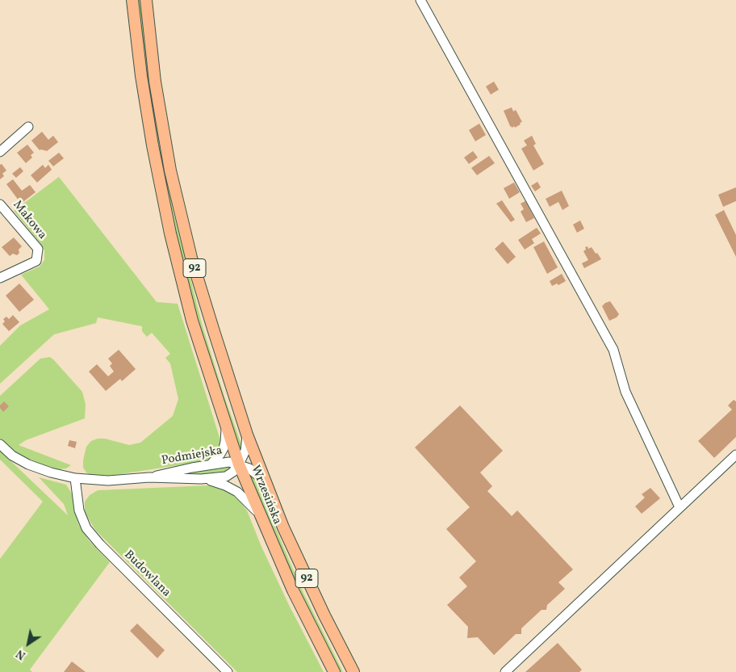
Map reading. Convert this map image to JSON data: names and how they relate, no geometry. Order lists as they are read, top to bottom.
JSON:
{
  "streets": {
    "main road": ["92", "Wrzesińska"],
    "street": ["Makowa", "Podmiejska", "Budowlana"]
  },
  "crossings": [
    ["Podmiejska", "Wrzesińska"],
    ["Podmiejska", "Budowlana"]
  ],
  "north": "bottom left"
}
